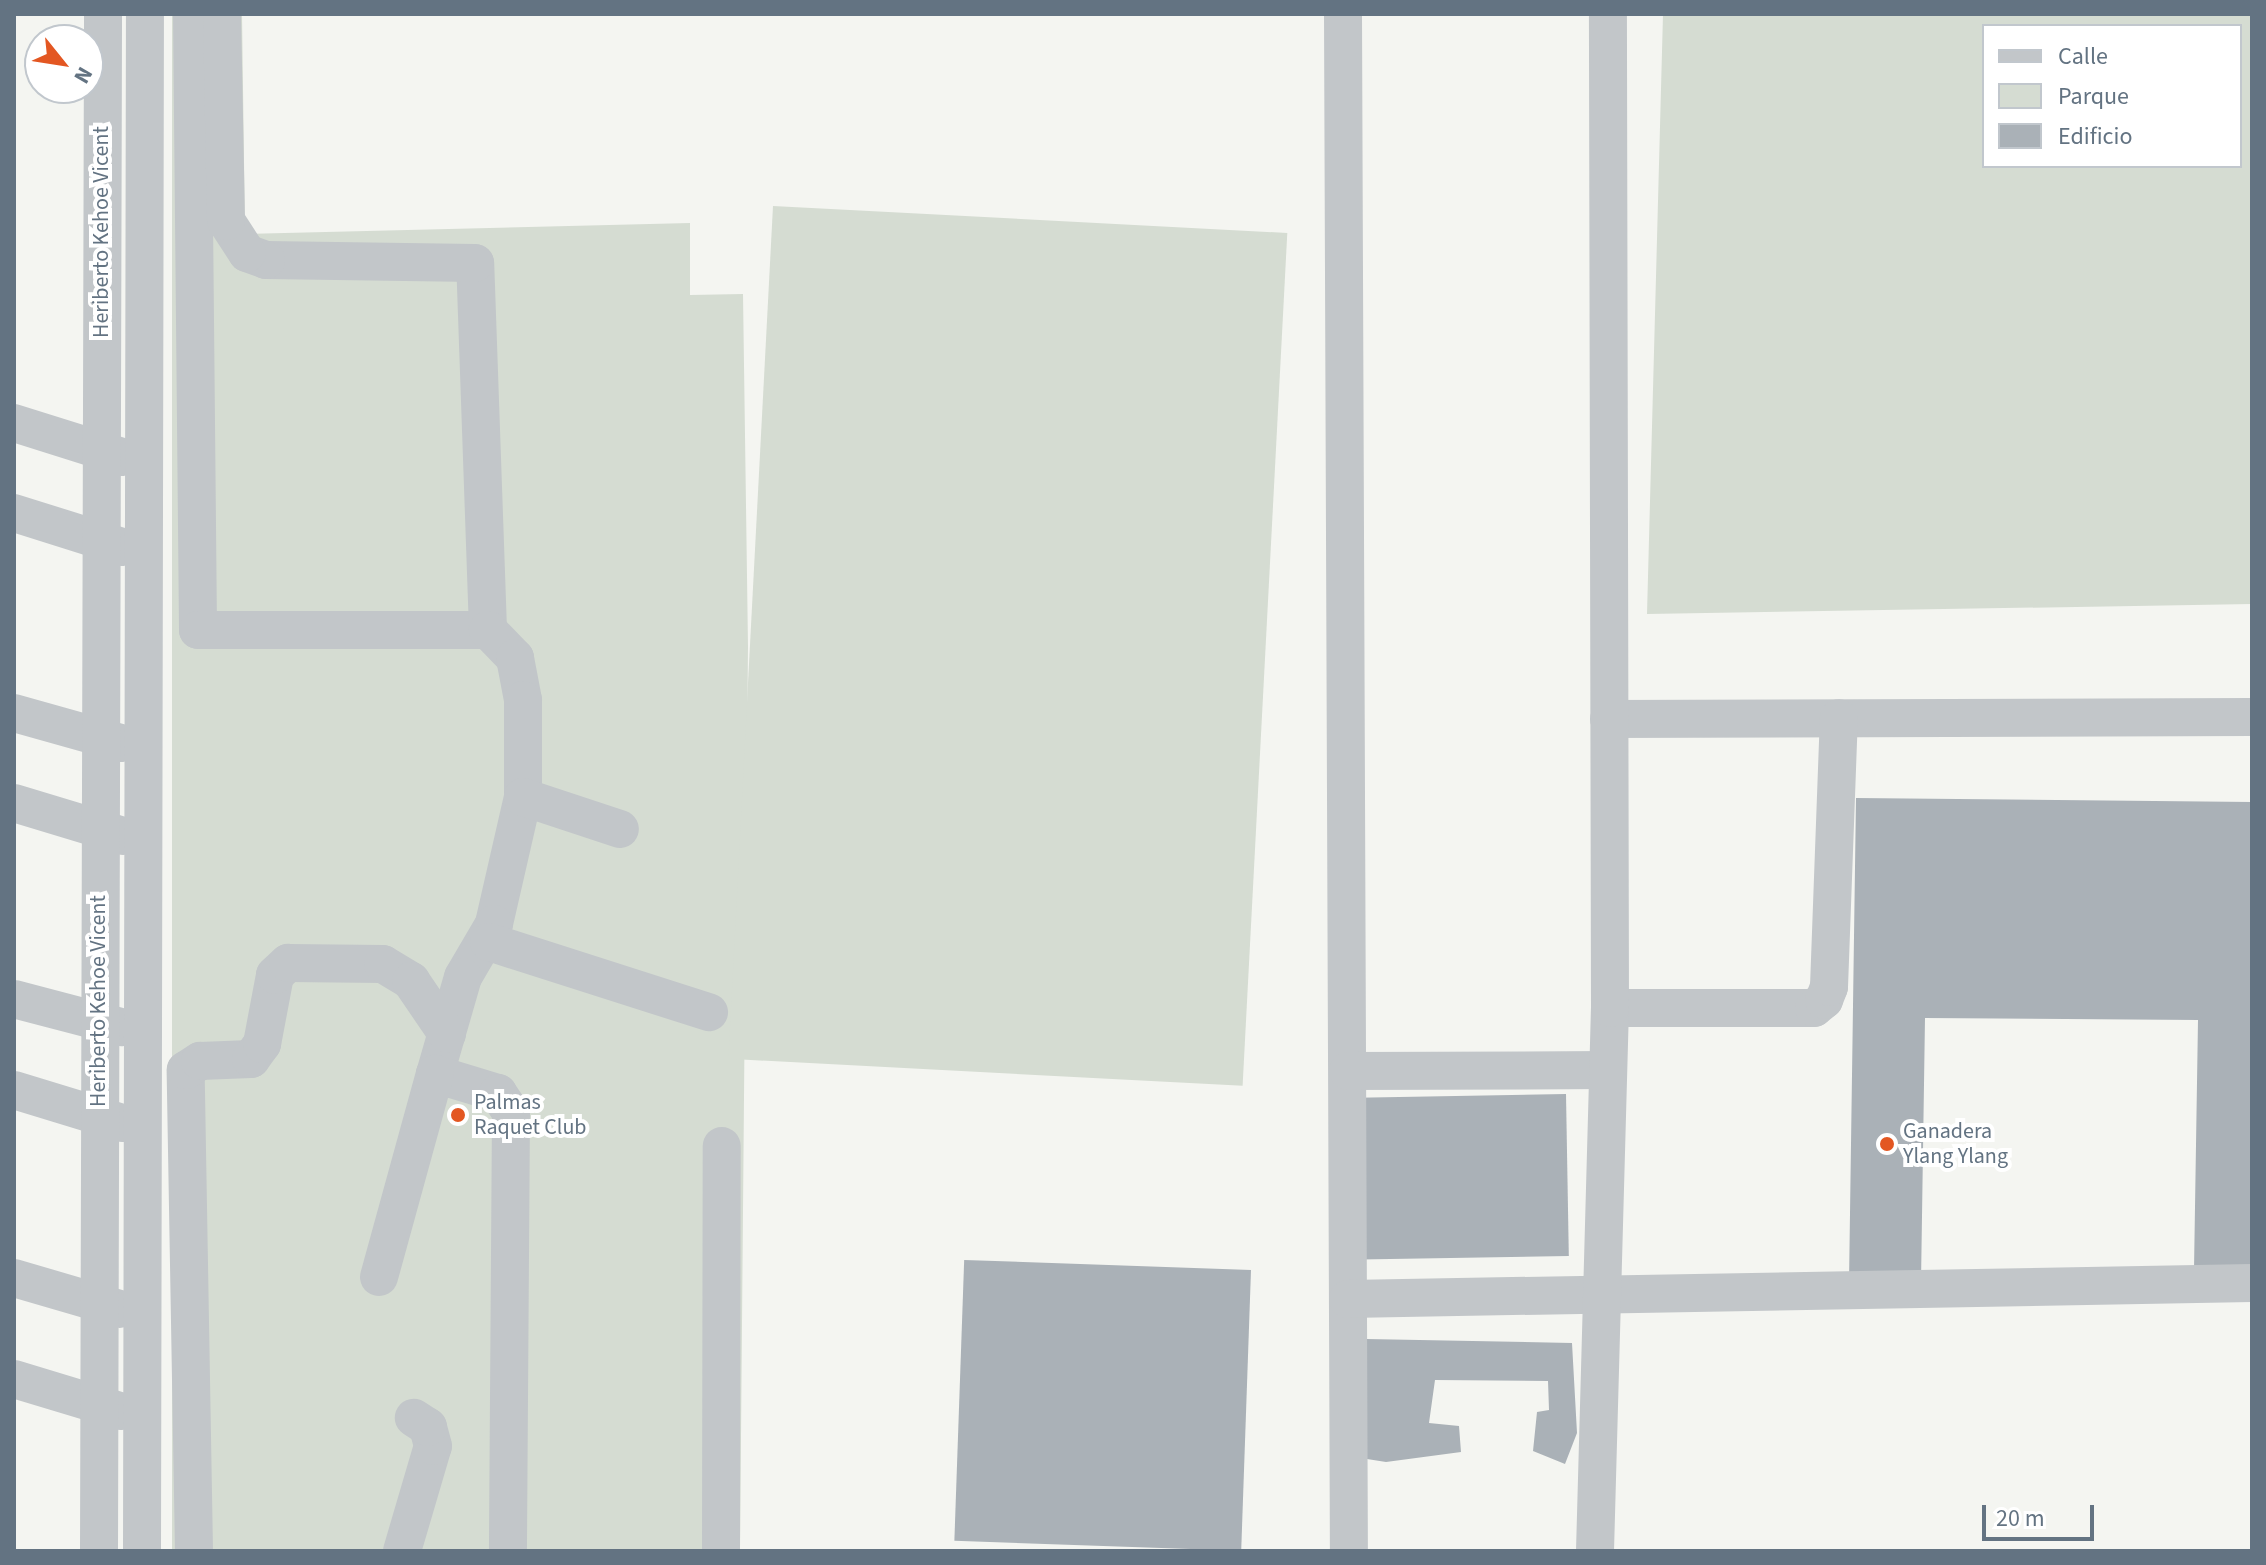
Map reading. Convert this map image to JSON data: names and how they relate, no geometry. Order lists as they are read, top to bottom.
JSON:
{
  "streets": {
    "street": ["Heriberto Kehoe Vicent"]
  },
  "places": ["Palmas Raquet Club", "Ganadera Ylang Ylang"],
  "legend": ["Calle", "Parque", "Edificio"],
  "scale_bar": "20 m",
  "north": "bottom right"
}
